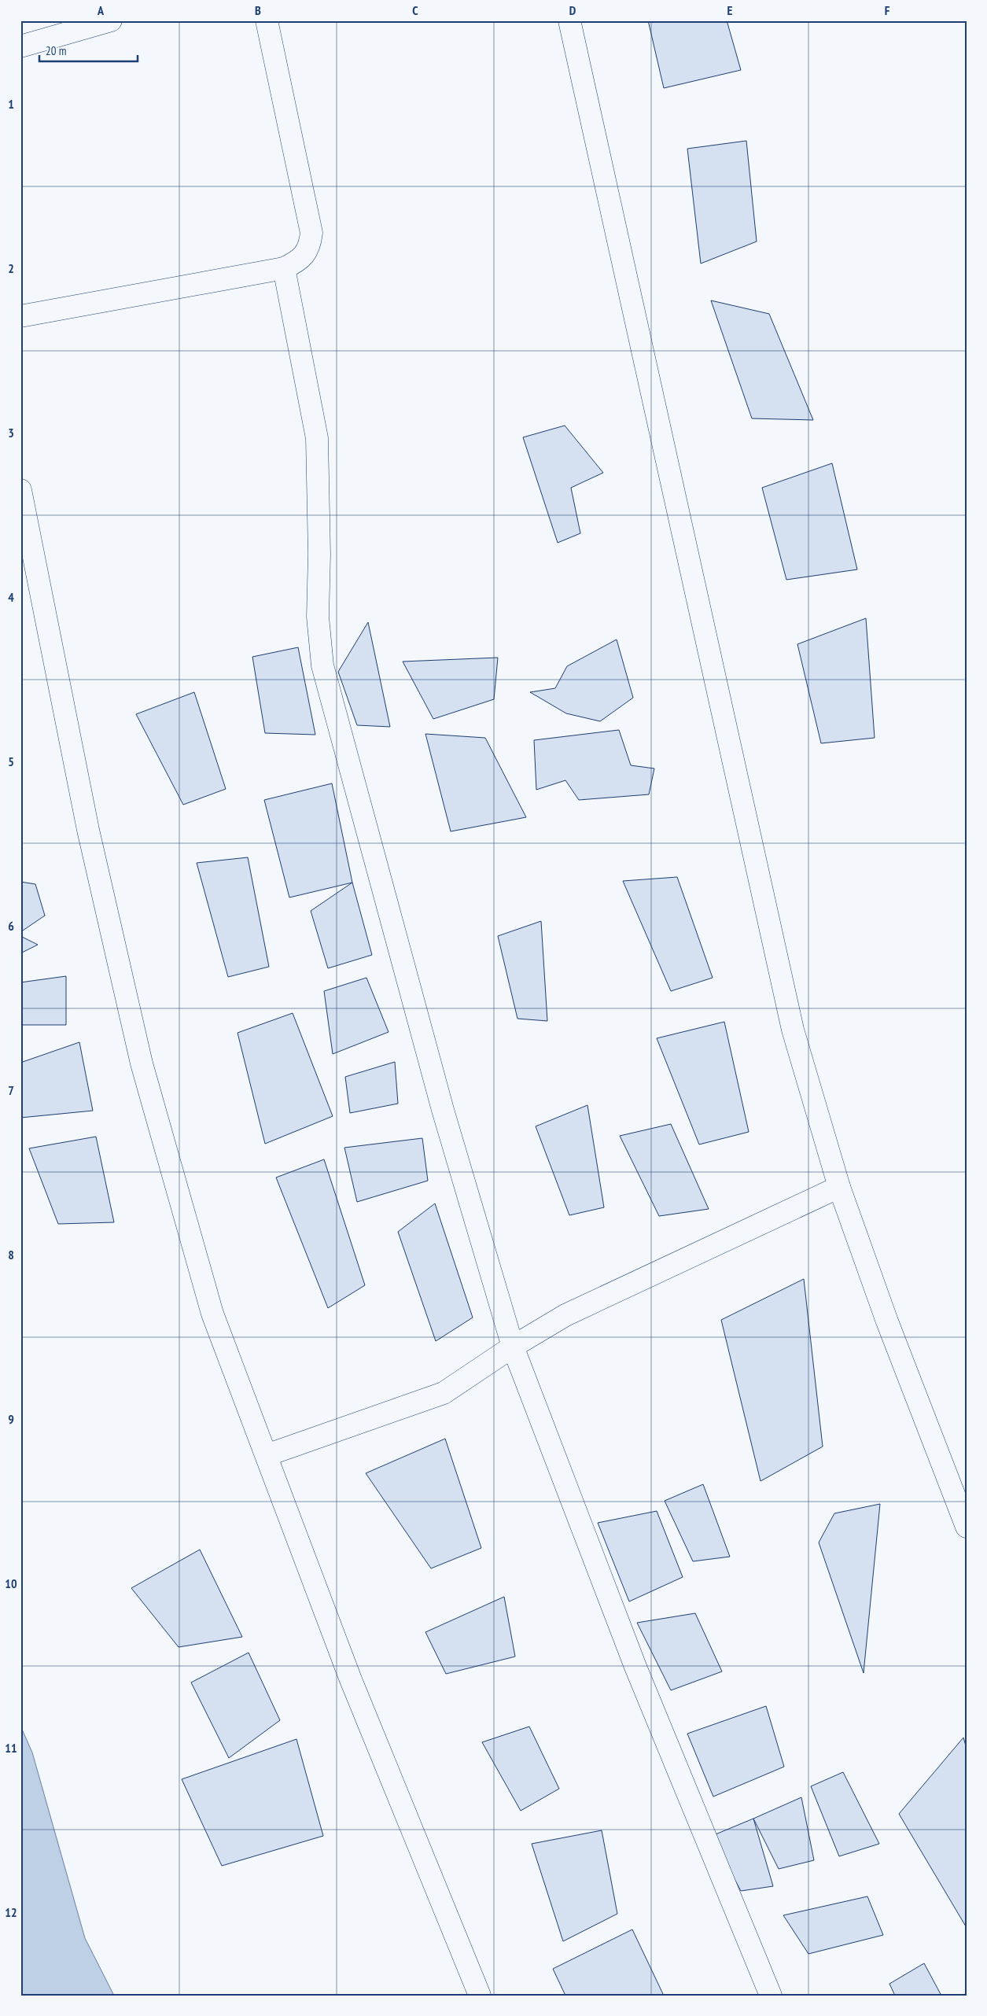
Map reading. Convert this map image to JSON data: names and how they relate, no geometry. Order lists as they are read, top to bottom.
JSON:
{
  "scale_bar": "20 m",
  "grid": {
    "columns": [
      "A",
      "B",
      "C",
      "D",
      "E",
      "F"
    ],
    "rows": [
      "1",
      "2",
      "3",
      "4",
      "5",
      "6",
      "7",
      "8",
      "9",
      "10",
      "11",
      "12"
    ]
  }
}
